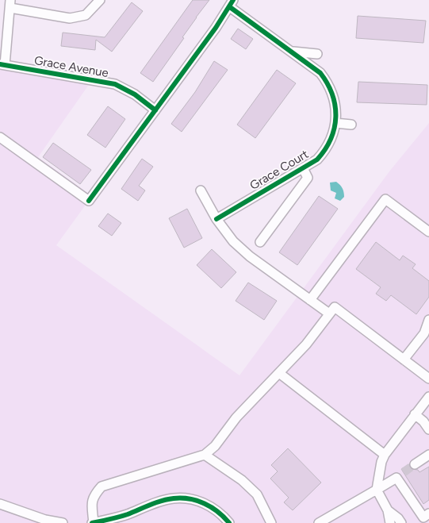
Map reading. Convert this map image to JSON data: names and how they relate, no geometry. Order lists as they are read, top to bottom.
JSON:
{
  "streets": {
    "street": ["Grace Avenue", "Grace Court"]
  }
}
